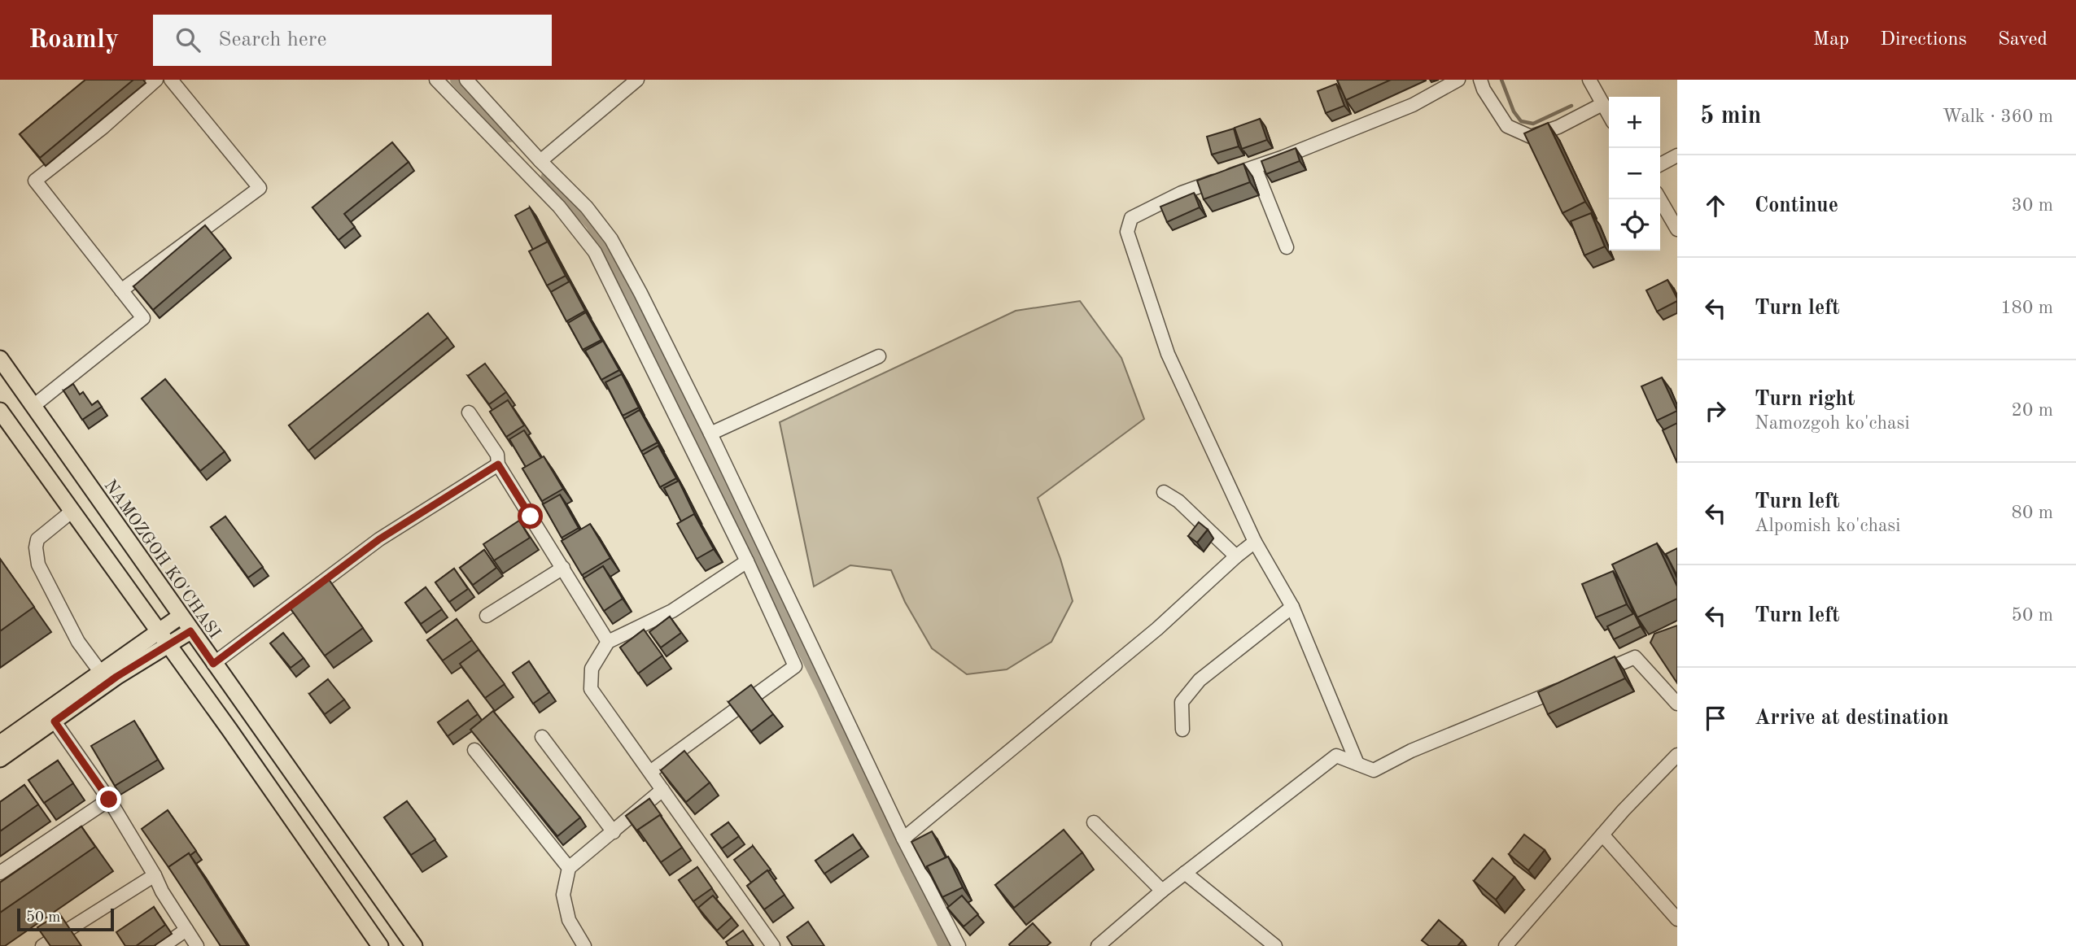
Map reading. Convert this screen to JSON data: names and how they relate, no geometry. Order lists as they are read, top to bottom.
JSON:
{
  "streets": {
    "main road": ["NAMOZGOH KO'CHASI"]
  },
  "scale_bar": "50 m",
  "page": {
    "header": "Roamly",
    "search": "Search here",
    "nav": ["Map", "Directions", "Saved"],
    "heading": ["5 min", "Walk · 360 m"],
    "map_buttons": ["+", "−"],
    "list": [
      ["Continue", "30 m"],
      ["Turn left", "180 m"],
      ["Turn right", "Namozgoh ko'chasi", "20 m"],
      ["Turn left", "Alpomish ko'chasi", "80 m"],
      ["Turn left", "50 m"],
      "Arrive at destination"
    ],
    "scale": "50 m"
  }
}
